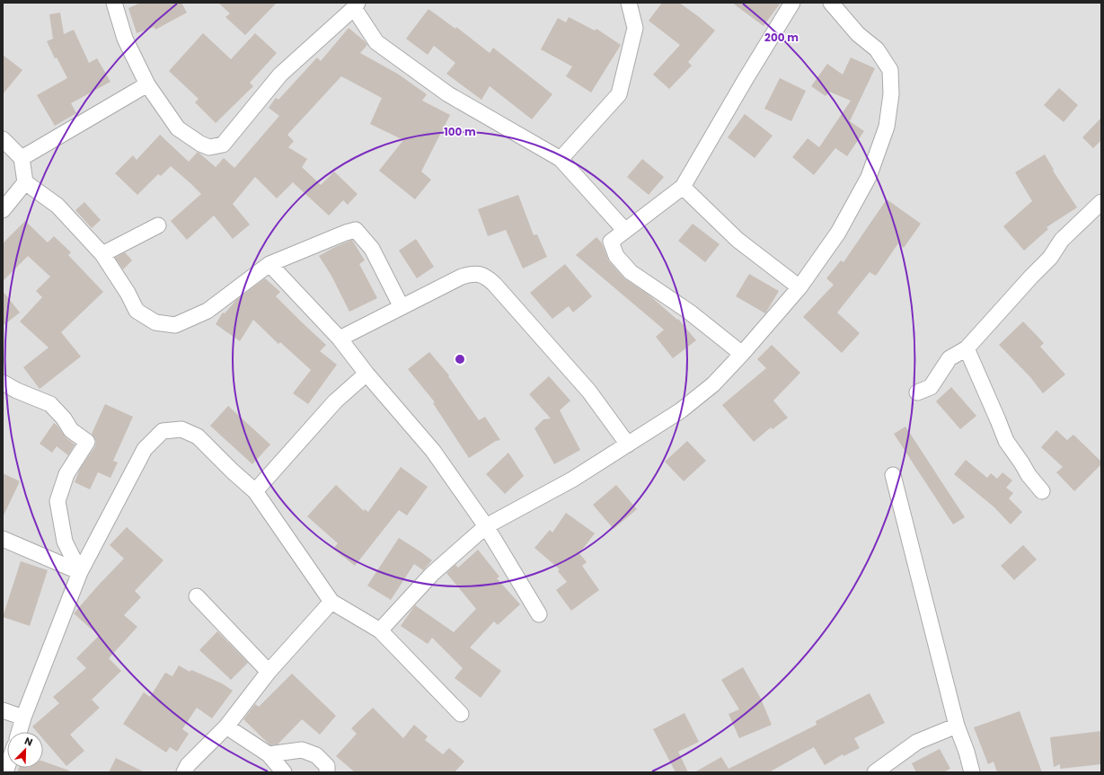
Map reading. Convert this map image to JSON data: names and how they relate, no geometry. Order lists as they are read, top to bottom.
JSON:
{
  "north": "top right",
  "rings": ["200 m", "100 m"]
}
